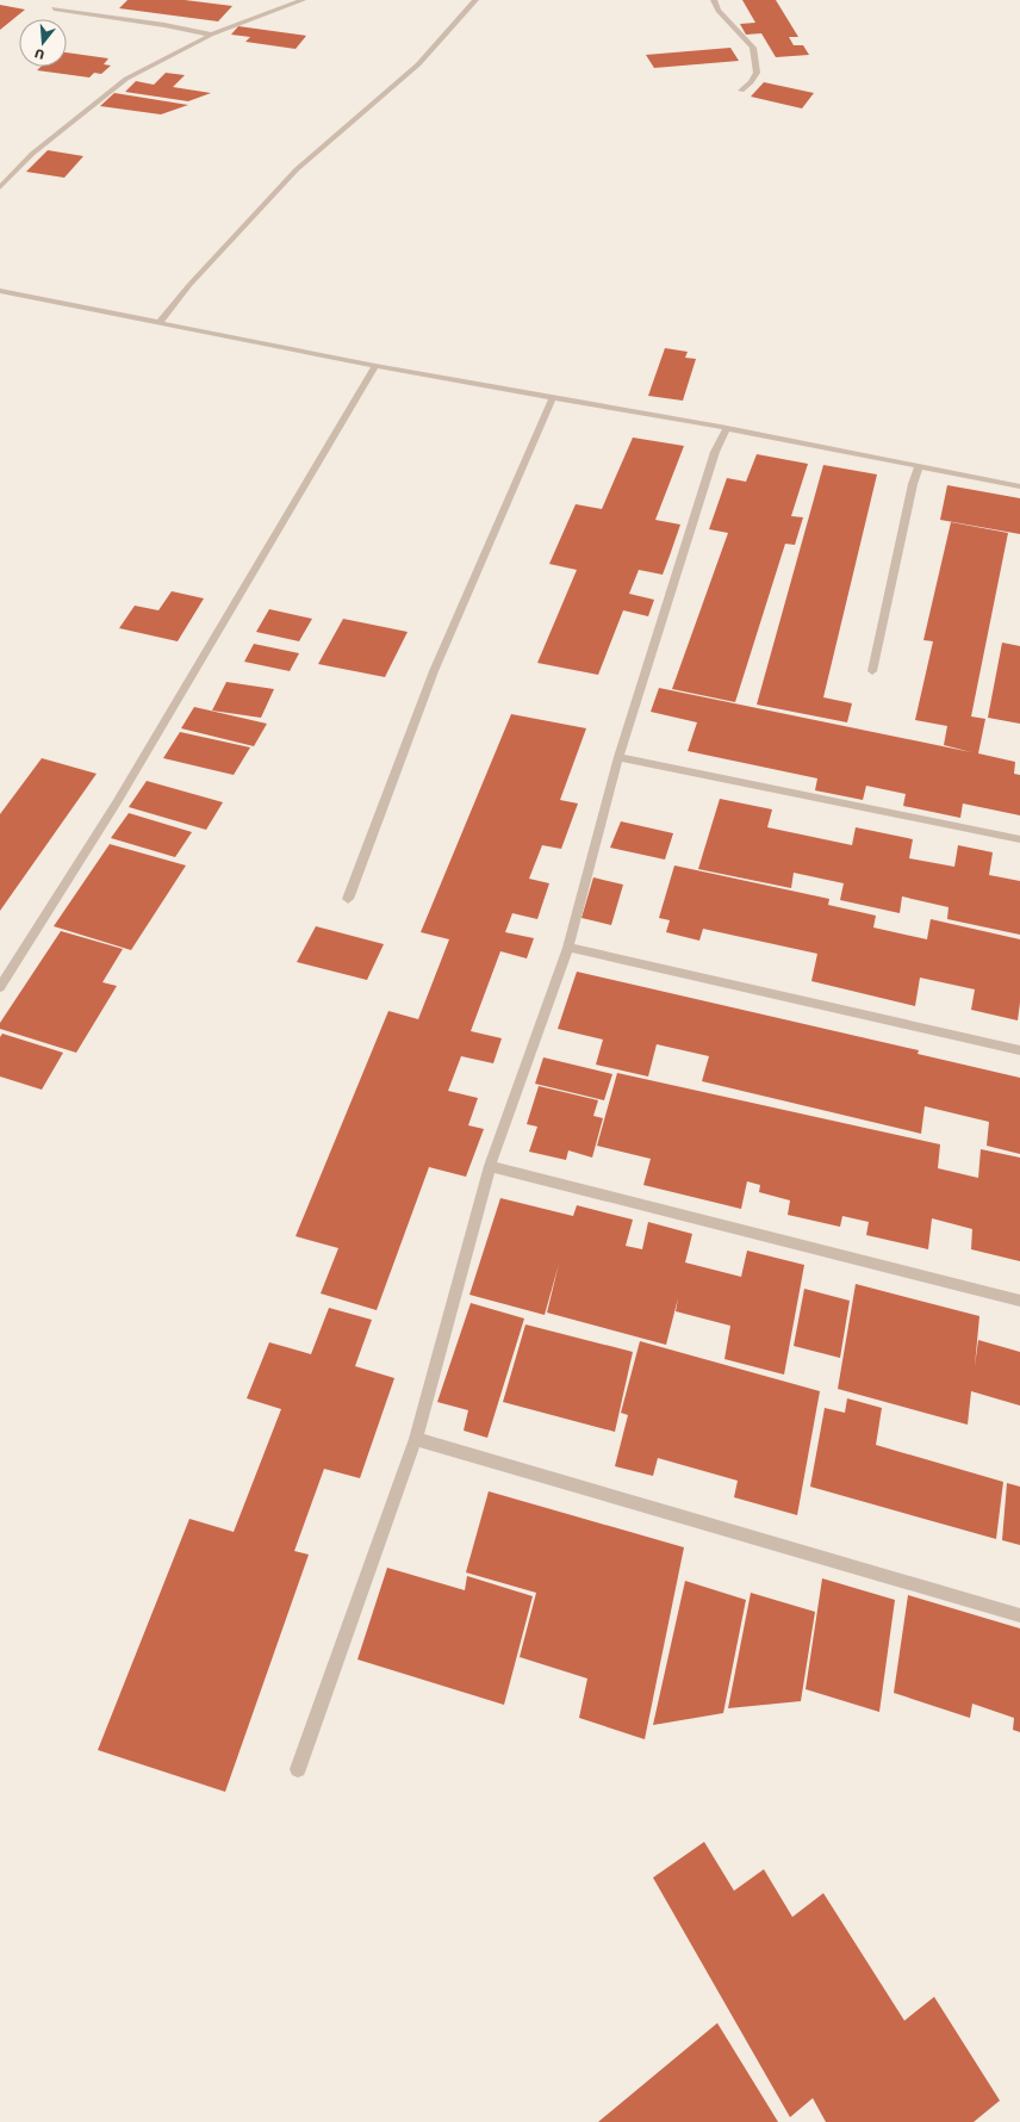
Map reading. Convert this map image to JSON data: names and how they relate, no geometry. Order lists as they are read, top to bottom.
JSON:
{
  "north": "bottom"
}
